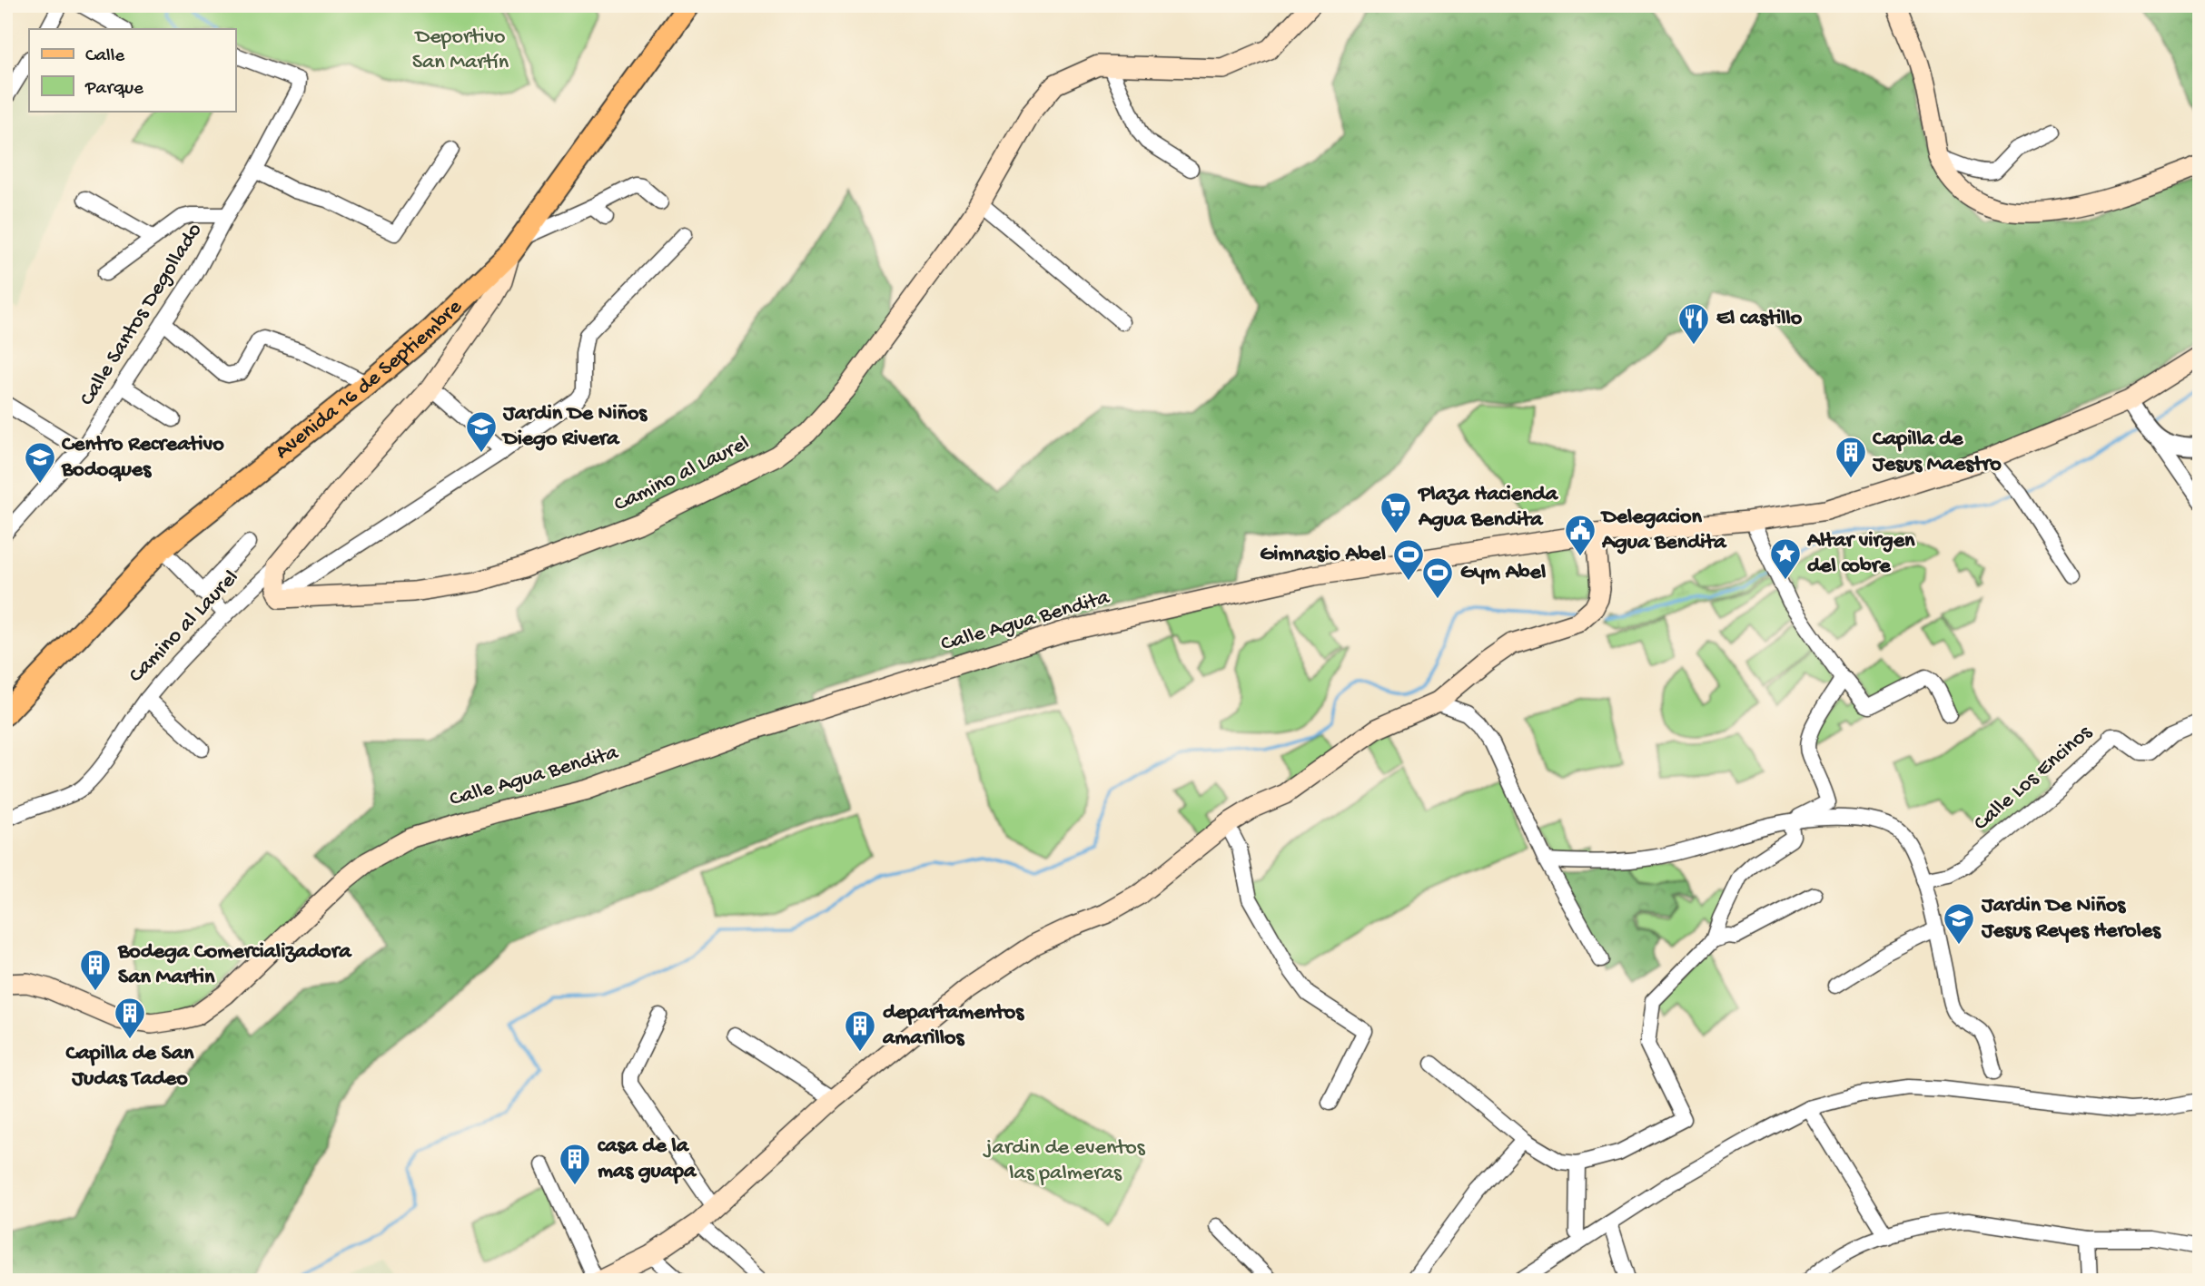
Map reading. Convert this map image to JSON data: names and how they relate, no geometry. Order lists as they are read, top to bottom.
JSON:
{
  "streets": {
    "main road": ["Avenida 16 de Septiembre", "Camino al Laurel", "Calle Agua Bendita"],
    "street": ["Calle Santos Degollado", "Calle Los Encinos"]
  },
  "parks": ["Deportivo San Martín", "jardin de eventos las palmeras"],
  "places": {
    "restaurant": ["El castillo"],
    "school or university": ["Jardin De Niños Diego Rivera", "Centro Recreativo Bodoques", "Jardin De Niños Jesus Reyes Heroles"],
    "building": [
      "Capilla de Jesus Maestro",
      "Bodega Comercializadora San Martin",
      "Capilla de San Judas Tadeo",
      "departamentos amarillos",
      "casa de la mas guapa"
    ],
    "supermarket": ["Plaza Hacienda Agua Bendita"],
    "public building": ["Delegacion Agua Bendita"],
    "place": ["Altar virgen del cobre"],
    "sports": ["Gimnasio Abel", "Gym Abel"]
  },
  "legend": ["Calle", "Parque"]
}
